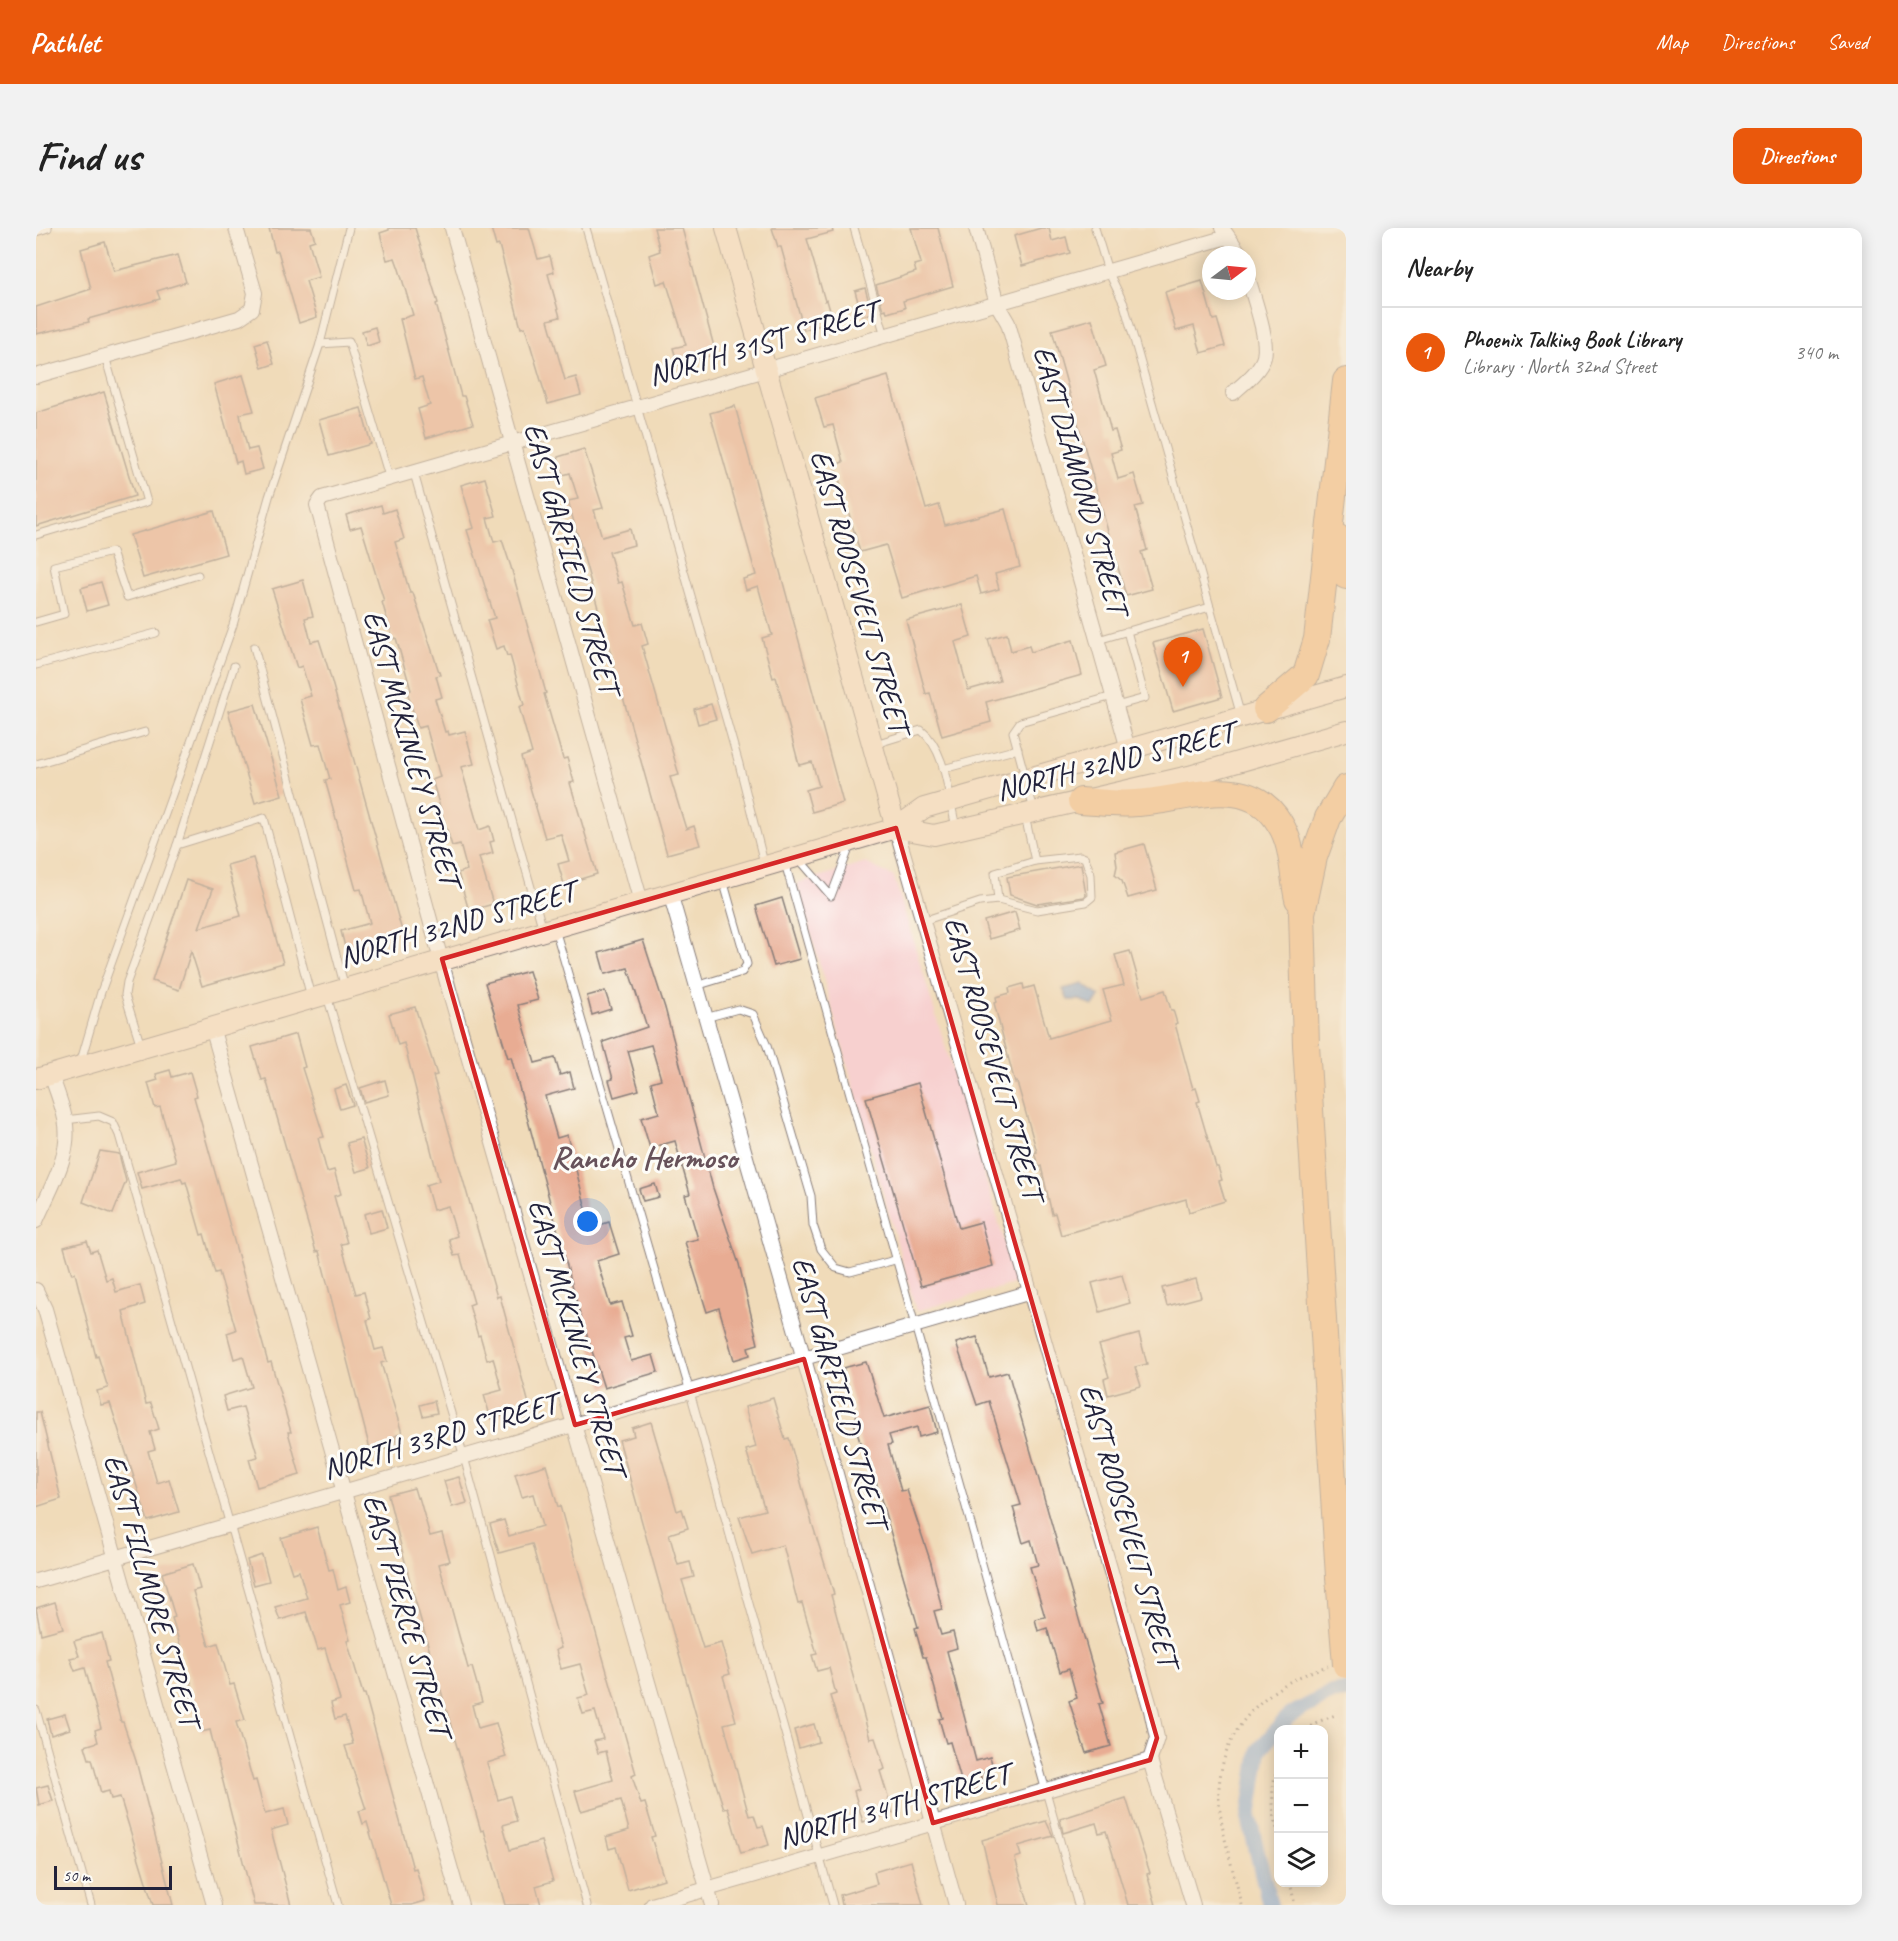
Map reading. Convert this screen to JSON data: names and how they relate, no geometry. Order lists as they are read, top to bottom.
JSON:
{
  "streets": {
    "main road": ["EAST ROOSEVELT STREET", "NORTH 32ND STREET"],
    "street": [
      "NORTH 31ST STREET",
      "EAST DIAMOND STREET",
      "EAST GARFIELD STREET",
      "EAST MCKINLEY STREET",
      "NORTH 33RD STREET",
      "EAST FILLMORE STREET",
      "EAST PIERCE STREET",
      "NORTH 34TH STREET"
    ]
  },
  "crossings": [
    ["NORTH 31ST STREET", "EAST DIAMOND STREET"],
    ["NORTH 31ST STREET", "EAST GARFIELD STREET"],
    ["NORTH 31ST STREET", "EAST ROOSEVELT STREET"],
    ["NORTH 31ST STREET", "EAST MCKINLEY STREET"],
    ["EAST DIAMOND STREET", "NORTH 32ND STREET"],
    ["EAST GARFIELD STREET", "NORTH 32ND STREET"],
    ["EAST GARFIELD STREET", "NORTH 33RD STREET"],
    ["EAST GARFIELD STREET", "NORTH 34TH STREET"],
    ["EAST ROOSEVELT STREET", "NORTH 32ND STREET"],
    ["EAST ROOSEVELT STREET", "NORTH 33RD STREET"],
    ["EAST ROOSEVELT STREET", "NORTH 34TH STREET"],
    ["EAST MCKINLEY STREET", "NORTH 32ND STREET"],
    ["EAST MCKINLEY STREET", "NORTH 33RD STREET"],
    ["EAST MCKINLEY STREET", "NORTH 34TH STREET"],
    ["NORTH 32ND STREET", "EAST PIERCE STREET"],
    ["NORTH 33RD STREET", "EAST FILLMORE STREET"],
    ["NORTH 33RD STREET", "EAST PIERCE STREET"]
  ],
  "districts": ["Rancho Hermoso"],
  "scale_bar": "50 m",
  "north": "right",
  "page": {
    "header": "Pathlet",
    "nav": ["Map", "Directions", "Saved"],
    "buttons": "Directions",
    "title": "Find us",
    "heading": "Nearby",
    "list": [
      {
        "mark": "1",
        "name": "Phoenix Talking Book Library",
        "note": "Library · North 32nd Street",
        "value": "340 m"
      }
    ],
    "pins": "1",
    "map_buttons": ["+", "−"],
    "scale": "50 m"
  }
}
